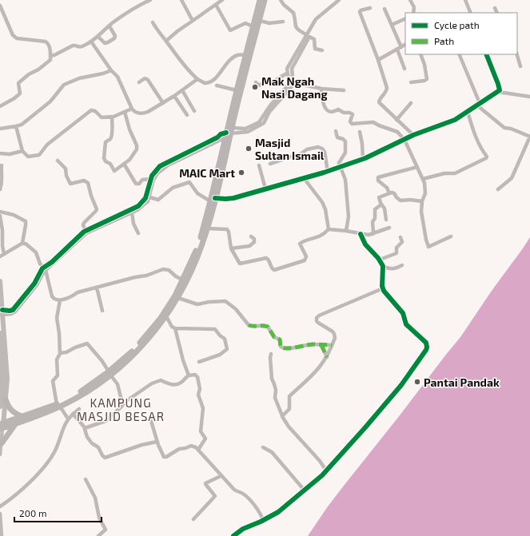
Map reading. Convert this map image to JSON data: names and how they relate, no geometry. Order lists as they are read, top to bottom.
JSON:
{
  "districts": ["KAMPUNG MASJID BESAR"],
  "places": [
    "Mak Ngah Nasi Dagang",
    "Masjid Sultan Ismail",
    "MAIC Mart",
    "Pantai Pandak"
  ],
  "legend": ["Cycle path", "Path"],
  "scale_bar": "200 m"
}
